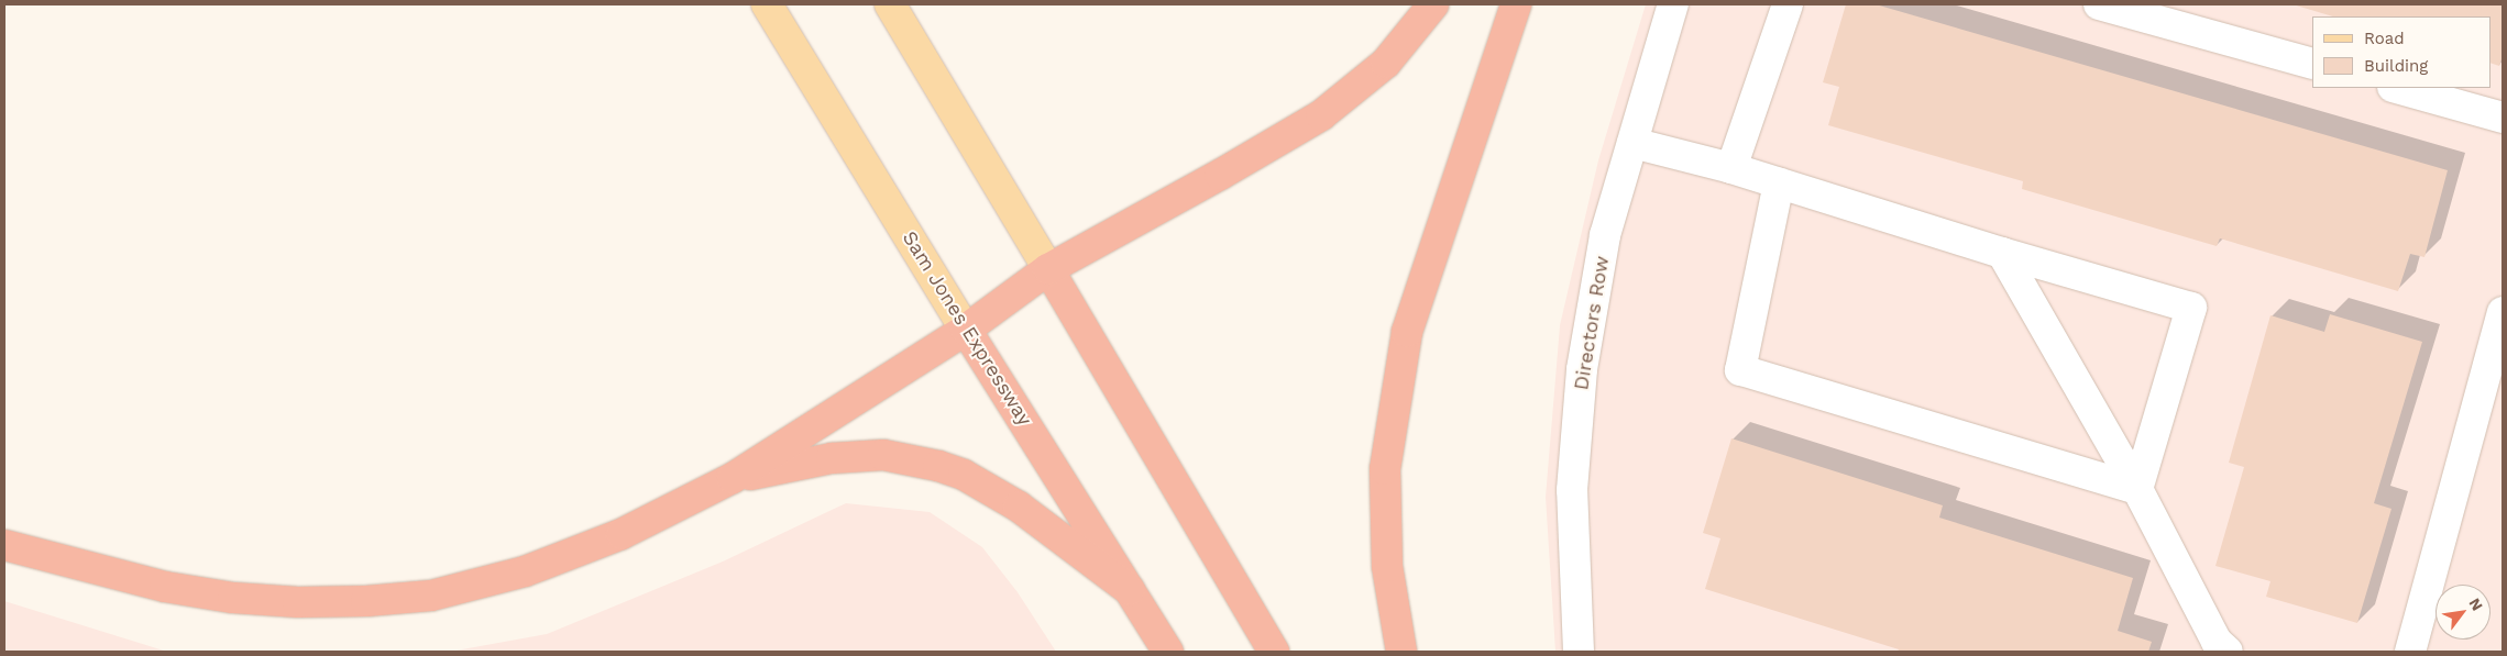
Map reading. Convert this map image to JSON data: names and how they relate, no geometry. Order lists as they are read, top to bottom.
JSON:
{
  "streets": {
    "highway": ["Sam Jones Expressway"],
    "street": ["Directors Row"]
  },
  "legend": ["Road", "Building"],
  "north": "top right"
}
